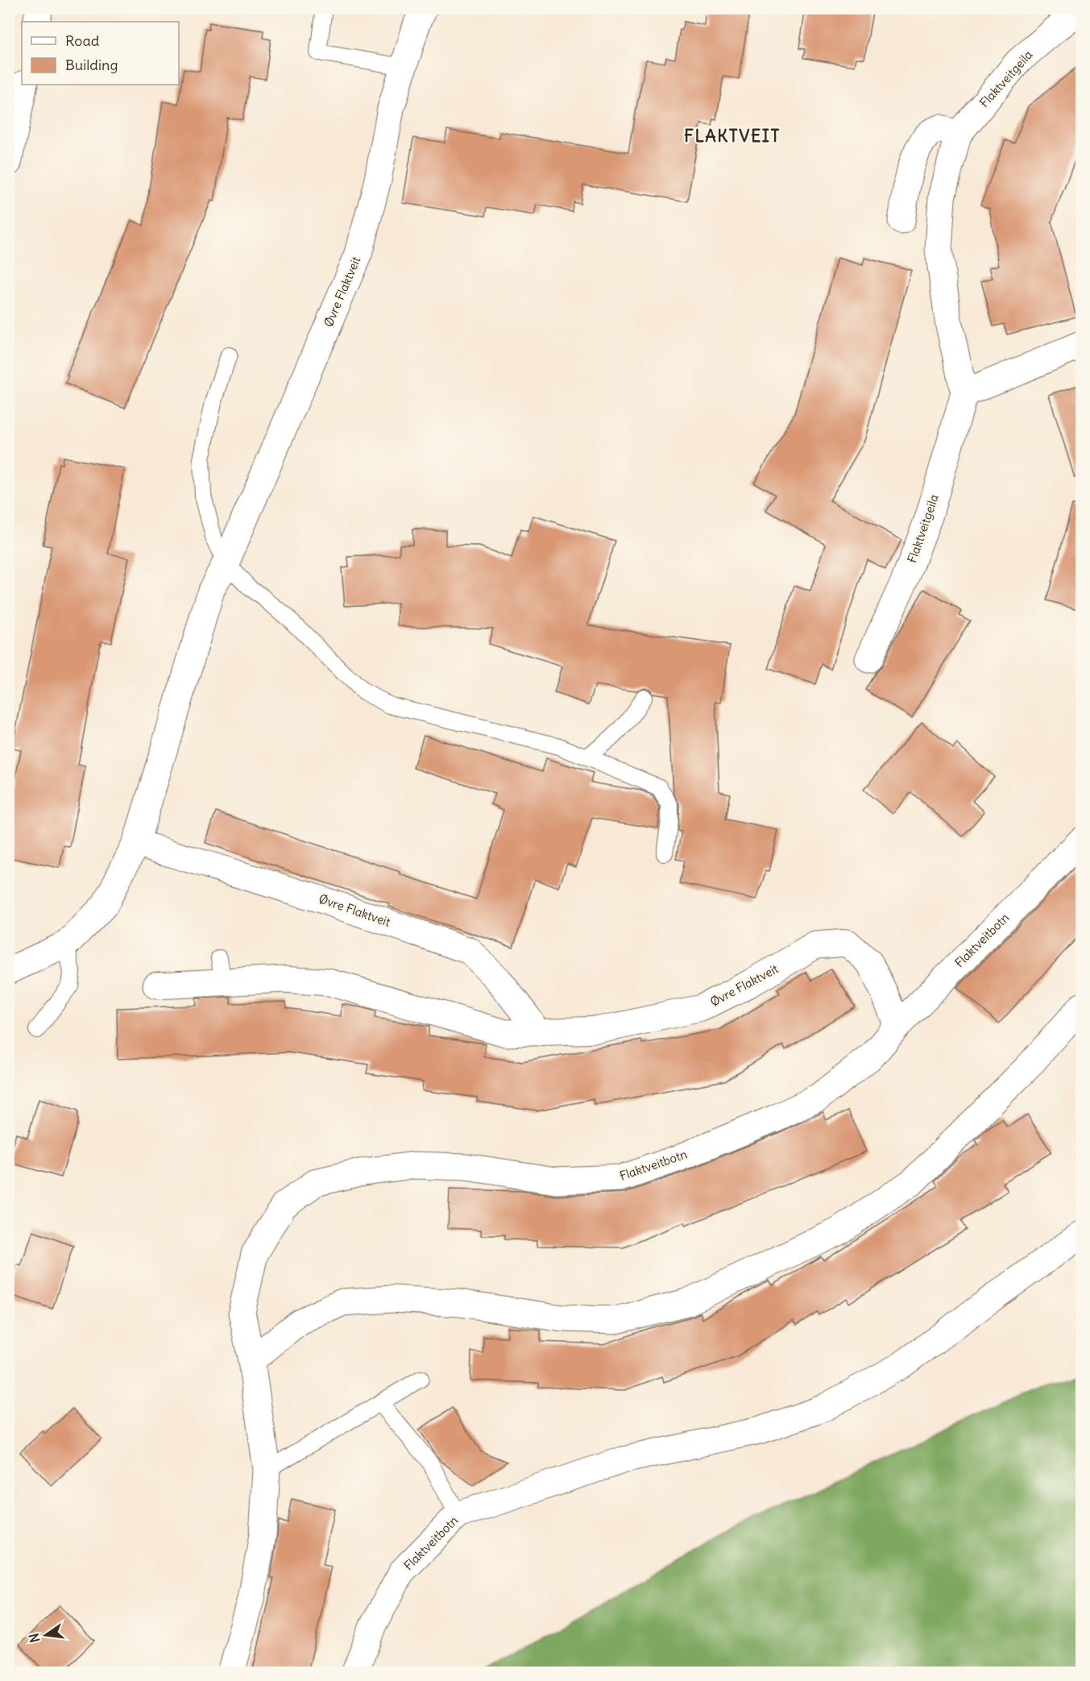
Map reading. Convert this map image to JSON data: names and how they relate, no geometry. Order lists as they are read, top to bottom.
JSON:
{
  "streets": {
    "street": ["Flaktveitgeila", "Øvre Flaktveit", "Flaktveitbotn"]
  },
  "crossings": [
    ["Øvre Flaktveit", "Flaktveitbotn"]
  ],
  "districts": ["FLAKTVEIT"],
  "legend": ["Road", "Building"],
  "north": "left"
}
